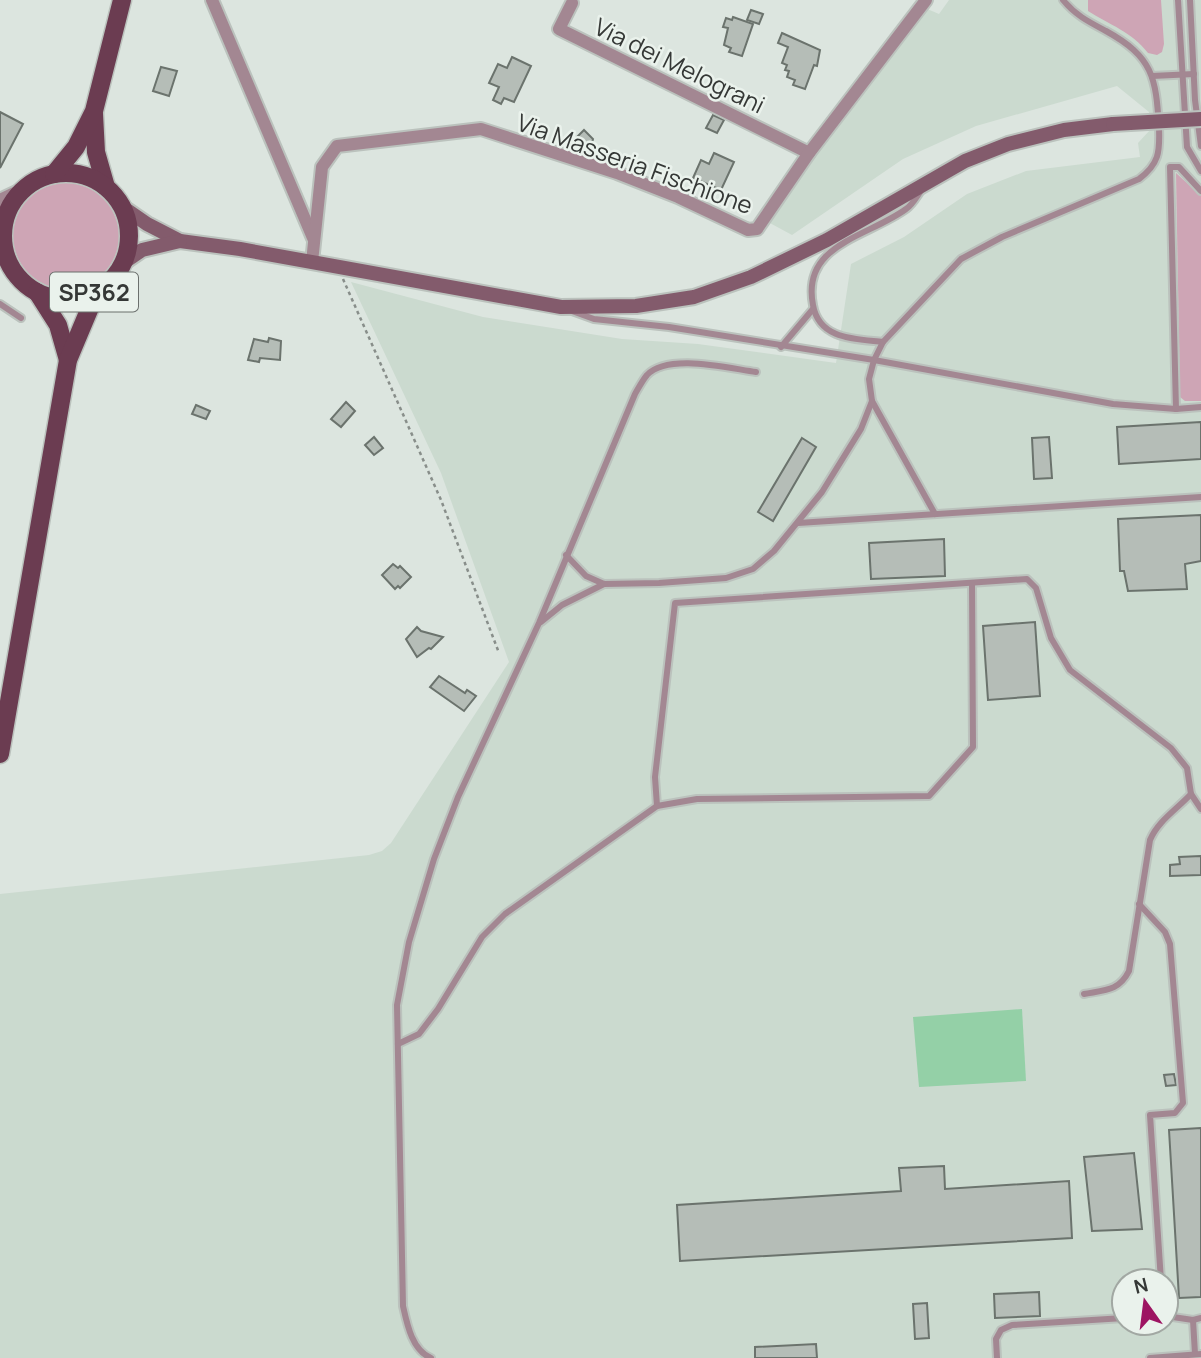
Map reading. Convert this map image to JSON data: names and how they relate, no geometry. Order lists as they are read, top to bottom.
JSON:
{
  "streets": {
    "main road": ["SP362"],
    "street": ["Via dei Melograni", "Via Masseria Fischione"]
  },
  "crossings": [
    ["Via dei Melograni", "Via Masseria Fischione"]
  ],
  "north": "top"
}
